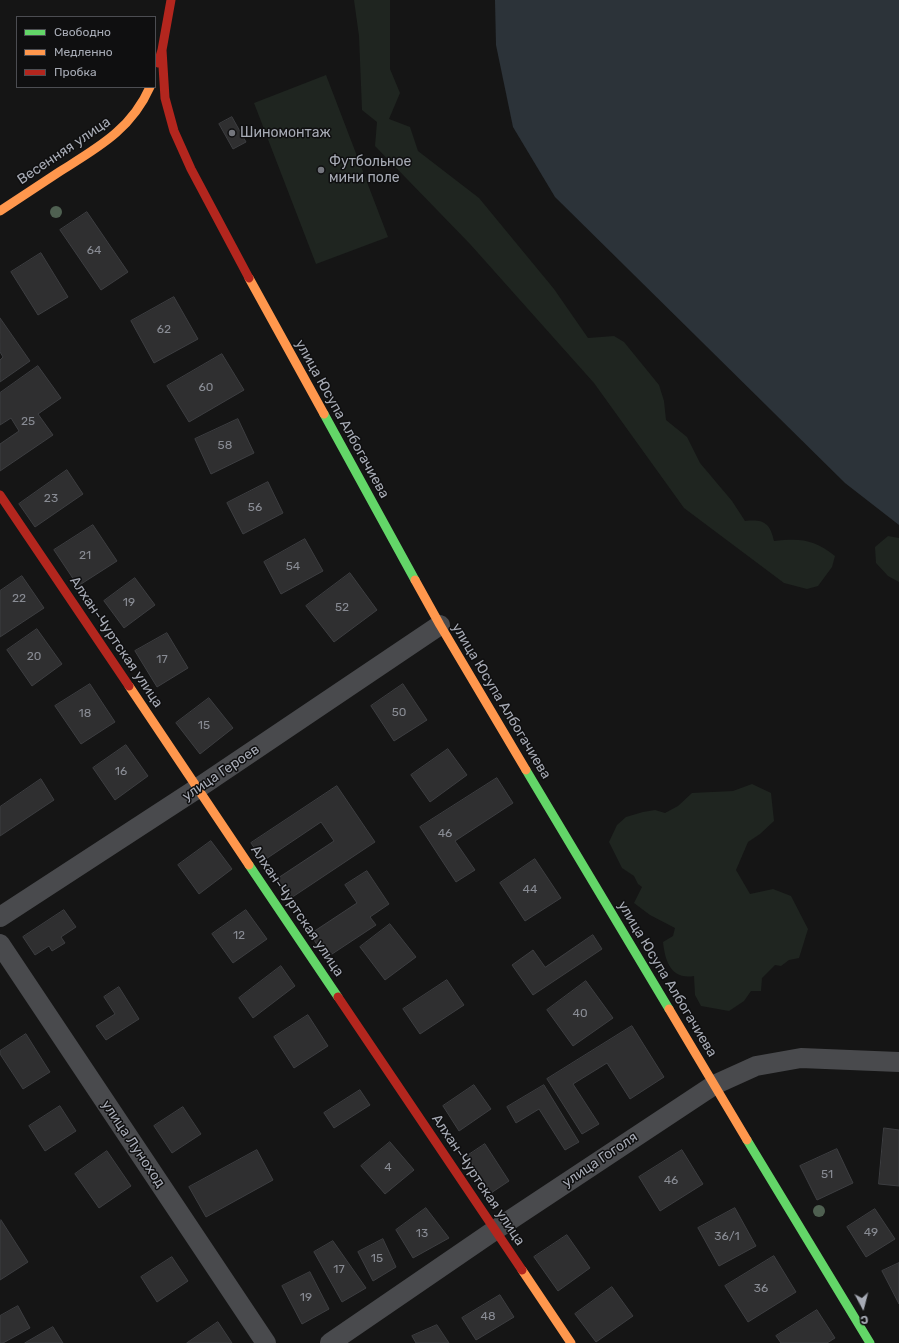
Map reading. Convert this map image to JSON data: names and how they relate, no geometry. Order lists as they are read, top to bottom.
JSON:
{
  "streets": {
    "street": [
      "Весенняя улица",
      "улица Юсупа Албогачиева",
      "Алхан-Чуртская улица",
      "улица Героев",
      "улица Луноход",
      "улица Гоголя"
    ]
  },
  "crossings": [
    ["улица Юсупа Албогачиева", "улица Героев"],
    ["улица Юсупа Албогачиева", "улица Гоголя"],
    ["Алхан-Чуртская улица", "улица Героев"],
    ["Алхан-Чуртская улица", "улица Гоголя"]
  ],
  "places": ["Шиномонтаж", "Футбольное мини поле"],
  "house_numbers": [
    "64",
    "62",
    "60",
    "25",
    "58",
    "23",
    "56",
    "21",
    "54",
    "22",
    "19",
    "52",
    "20",
    "17",
    "50",
    "18",
    "15",
    "16",
    "46",
    "44",
    "12",
    "40",
    "4",
    "51",
    "46",
    "49",
    "13",
    "36/1",
    "15",
    "17",
    "36",
    "19",
    "48"
  ],
  "legend": ["Свободно", "Медленно", "Пробка"],
  "north": "bottom"
}
